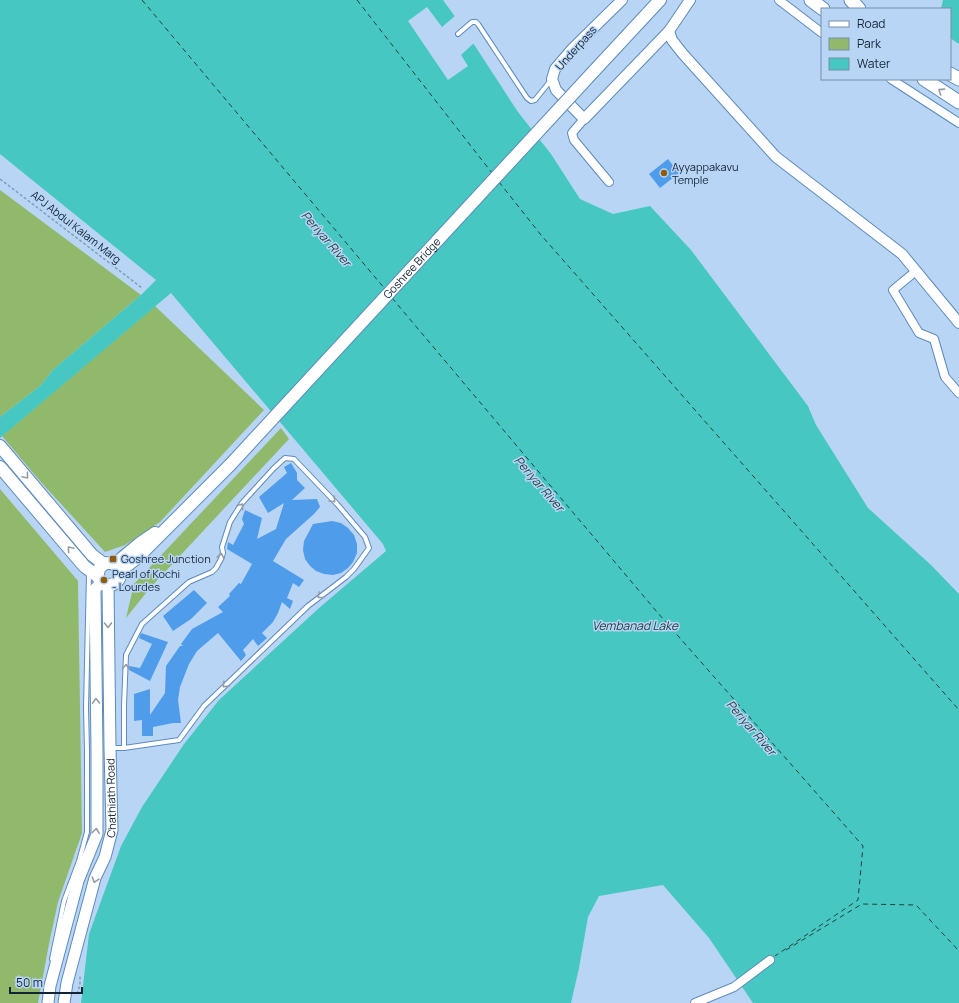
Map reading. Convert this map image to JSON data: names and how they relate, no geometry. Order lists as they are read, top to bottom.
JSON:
{
  "streets": {
    "main road": ["Goshree Bridge", "Chathiath Road"],
    "street": ["Underpass"],
    "path": ["APJ Abdul Kalam Marg"]
  },
  "crossings": [
    ["Goshree Bridge", "Chathiath Road"]
  ],
  "water": ["Periyar River", "Vembanad Lake"],
  "places": {
    "other": ["Ayyappakavu Temple", "Pearl of Kochi - Lourdes"],
    "transit": ["Goshree Junction"]
  },
  "legend": ["Road", "Park", "Water"],
  "scale_bar": "50 m"
}
